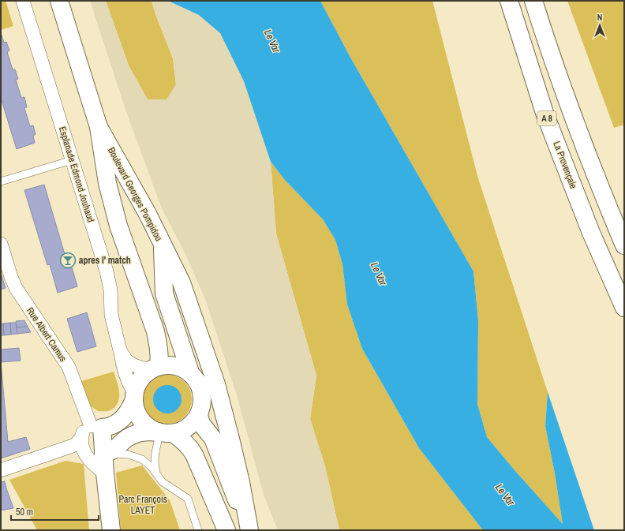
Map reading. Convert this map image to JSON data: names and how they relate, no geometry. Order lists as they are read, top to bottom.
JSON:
{
  "streets": {
    "main road": ["A 8", "La Provençale", "Boulevard Georges Pompidou"],
    "street": ["Esplanade Edmond Jouhaud", "Rue Albert Camus"]
  },
  "crossings": [
    ["Esplanade Edmond Jouhaud", "Boulevard Georges Pompidou"]
  ],
  "water": ["Le Var"],
  "parks": ["Parc François LAYET"],
  "places": {
    "bar": ["apres l' match"]
  },
  "scale_bar": "50 m",
  "north": "top"
}
